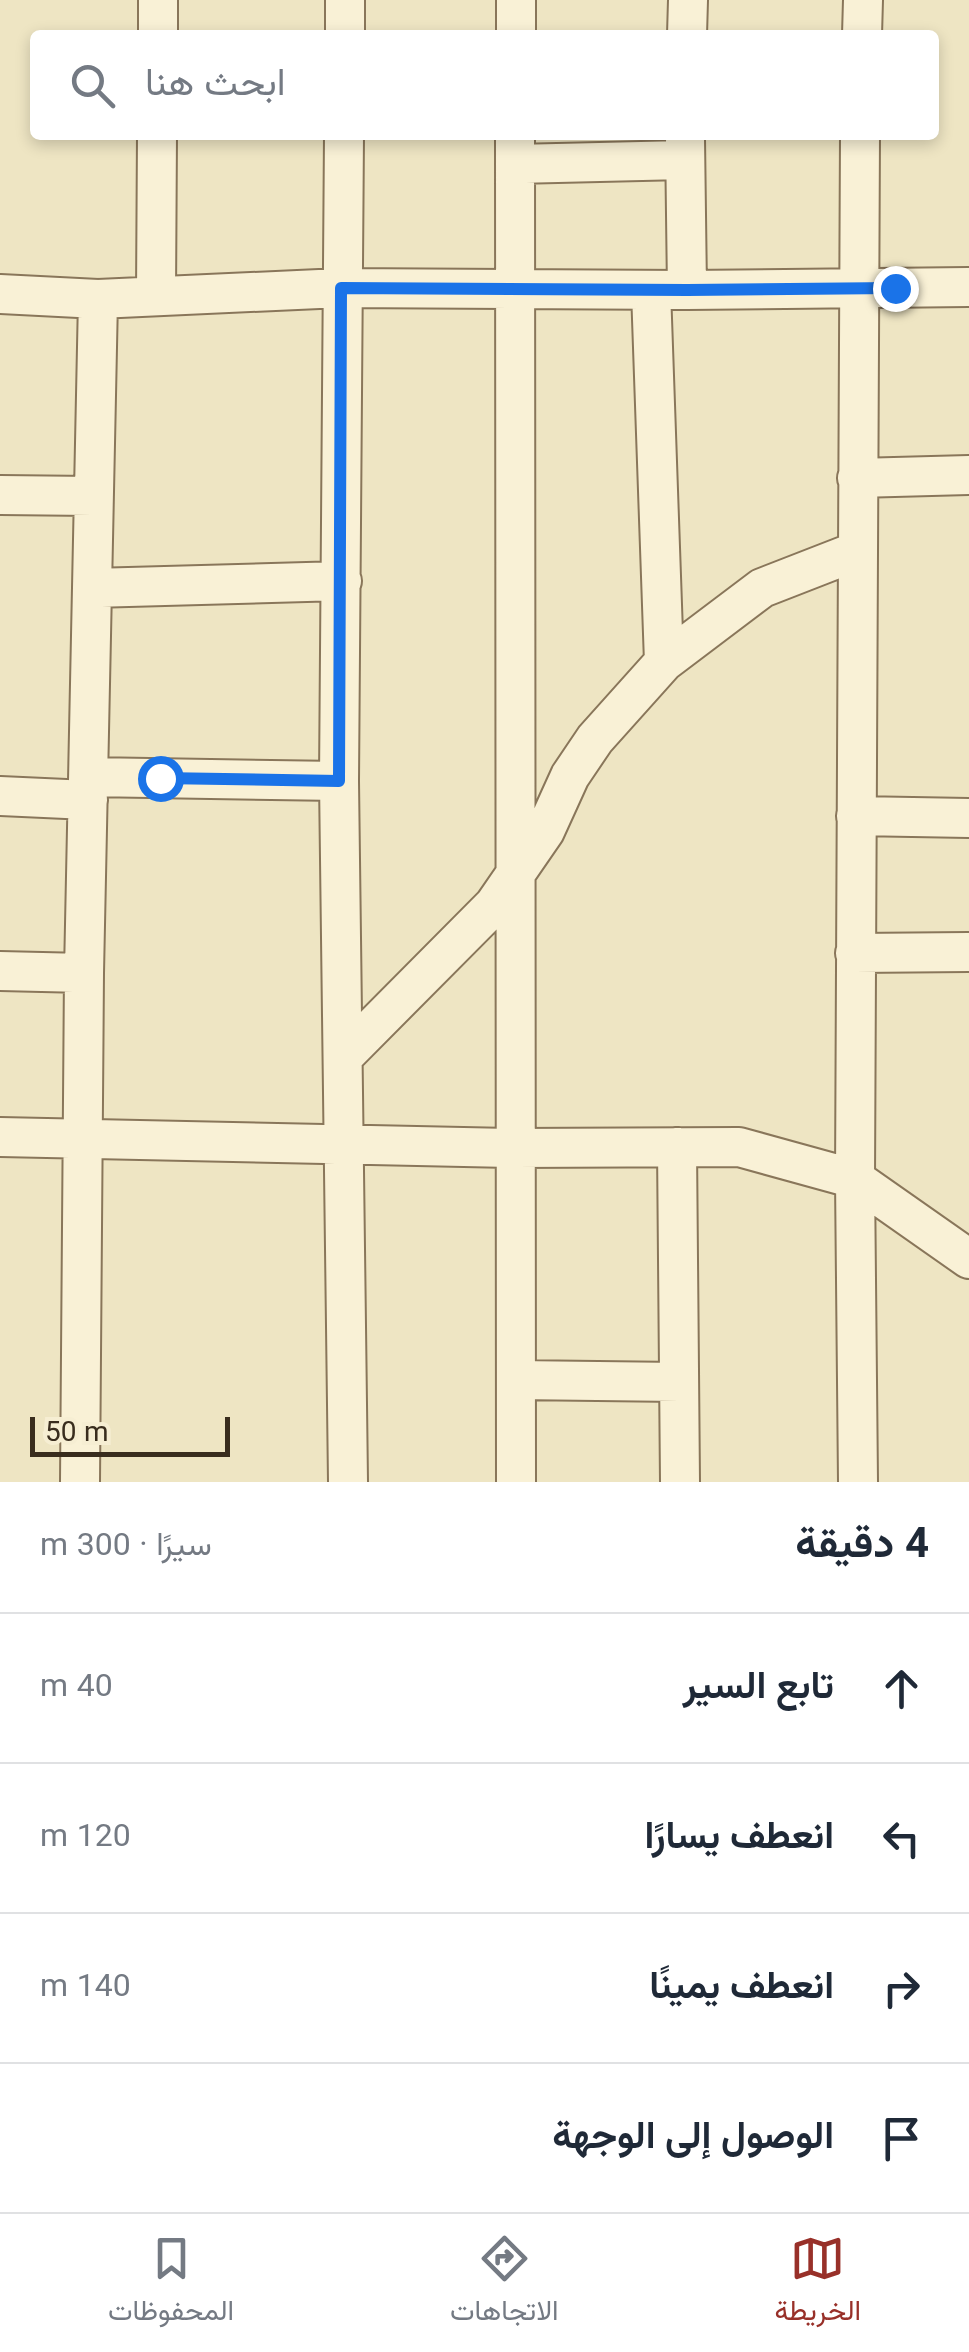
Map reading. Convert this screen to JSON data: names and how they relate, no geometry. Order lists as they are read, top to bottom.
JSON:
{
  "scale_bar": "50 m",
  "page": {
    "search": "ابحث هنا",
    "scale": "50 m",
    "heading": ["4 دقيقة", "سيرًا · 300 m"],
    "list": [
      ["تابع السير", "40 m"],
      ["انعطف يسارًا", "120 m"],
      ["انعطف يمينًا", "140 m"],
      "الوصول إلى الوجهة"
    ],
    "nav": ["الخريطة", "الاتجاهات", "المحفوظات"]
  }
}
